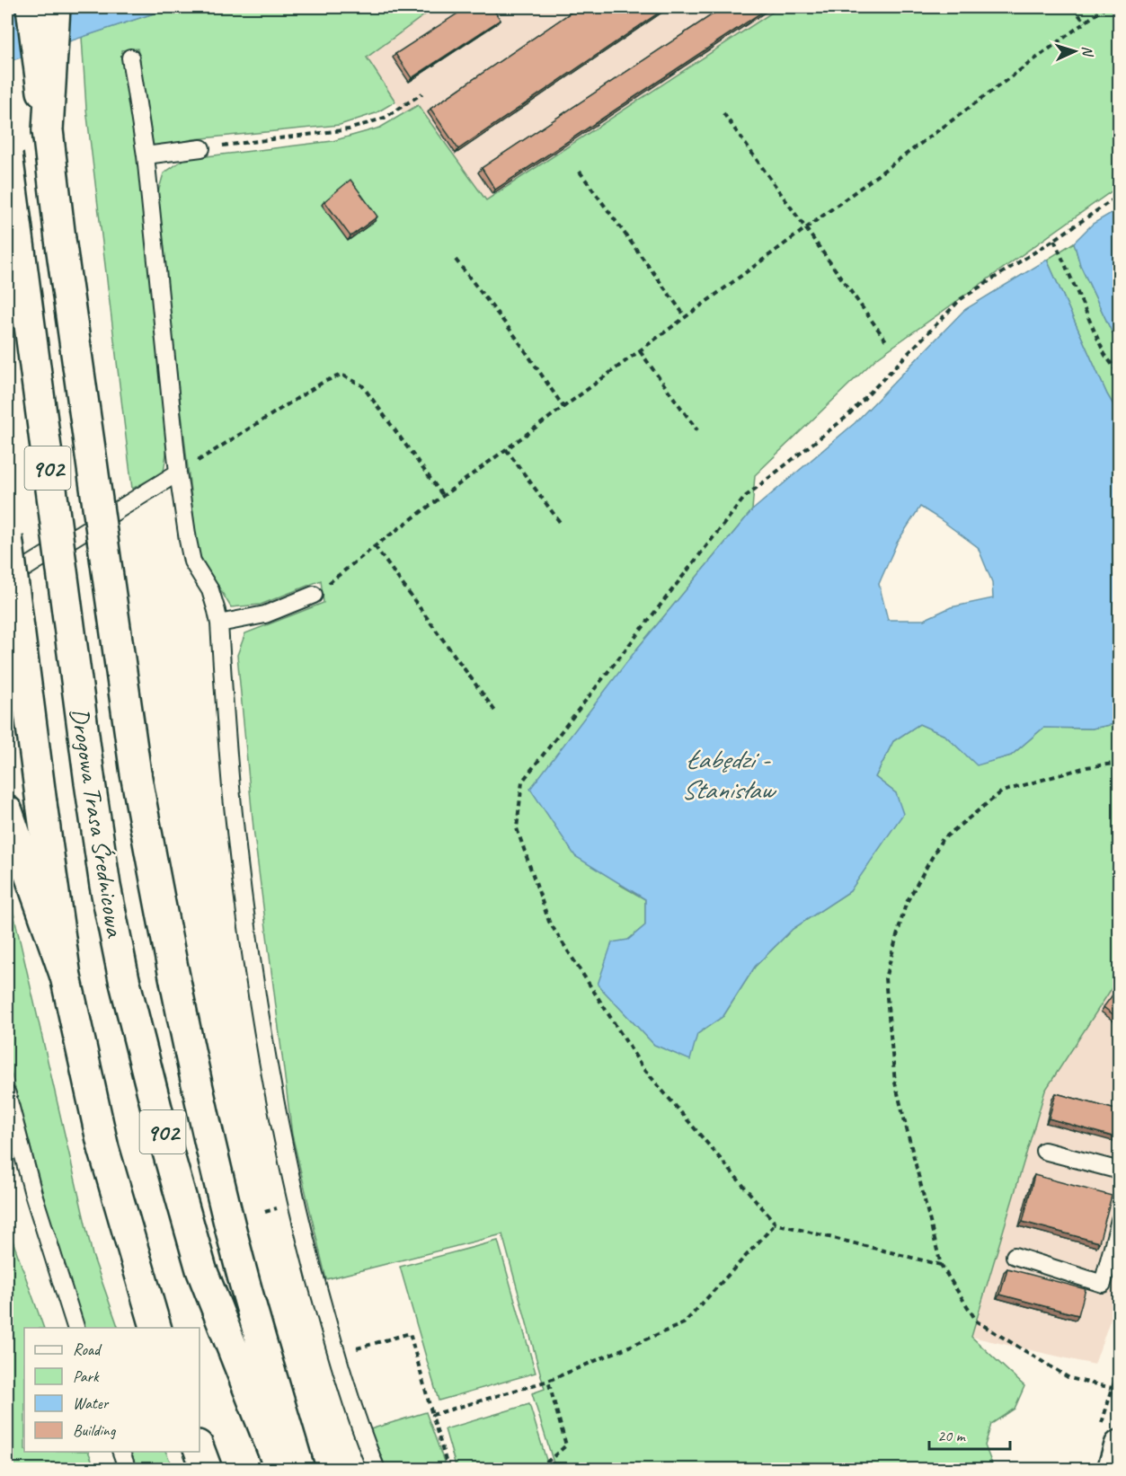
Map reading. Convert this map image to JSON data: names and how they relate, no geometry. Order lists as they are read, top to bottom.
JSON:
{
  "streets": {
    "main road": ["902", "Drogowa Trasa Średnicowa"]
  },
  "water": ["Łabędzi - Stanisław"],
  "legend": [
    "Road",
    "Park",
    "Water",
    "Building"
  ],
  "scale_bar": "20 m",
  "north": "right"
}
